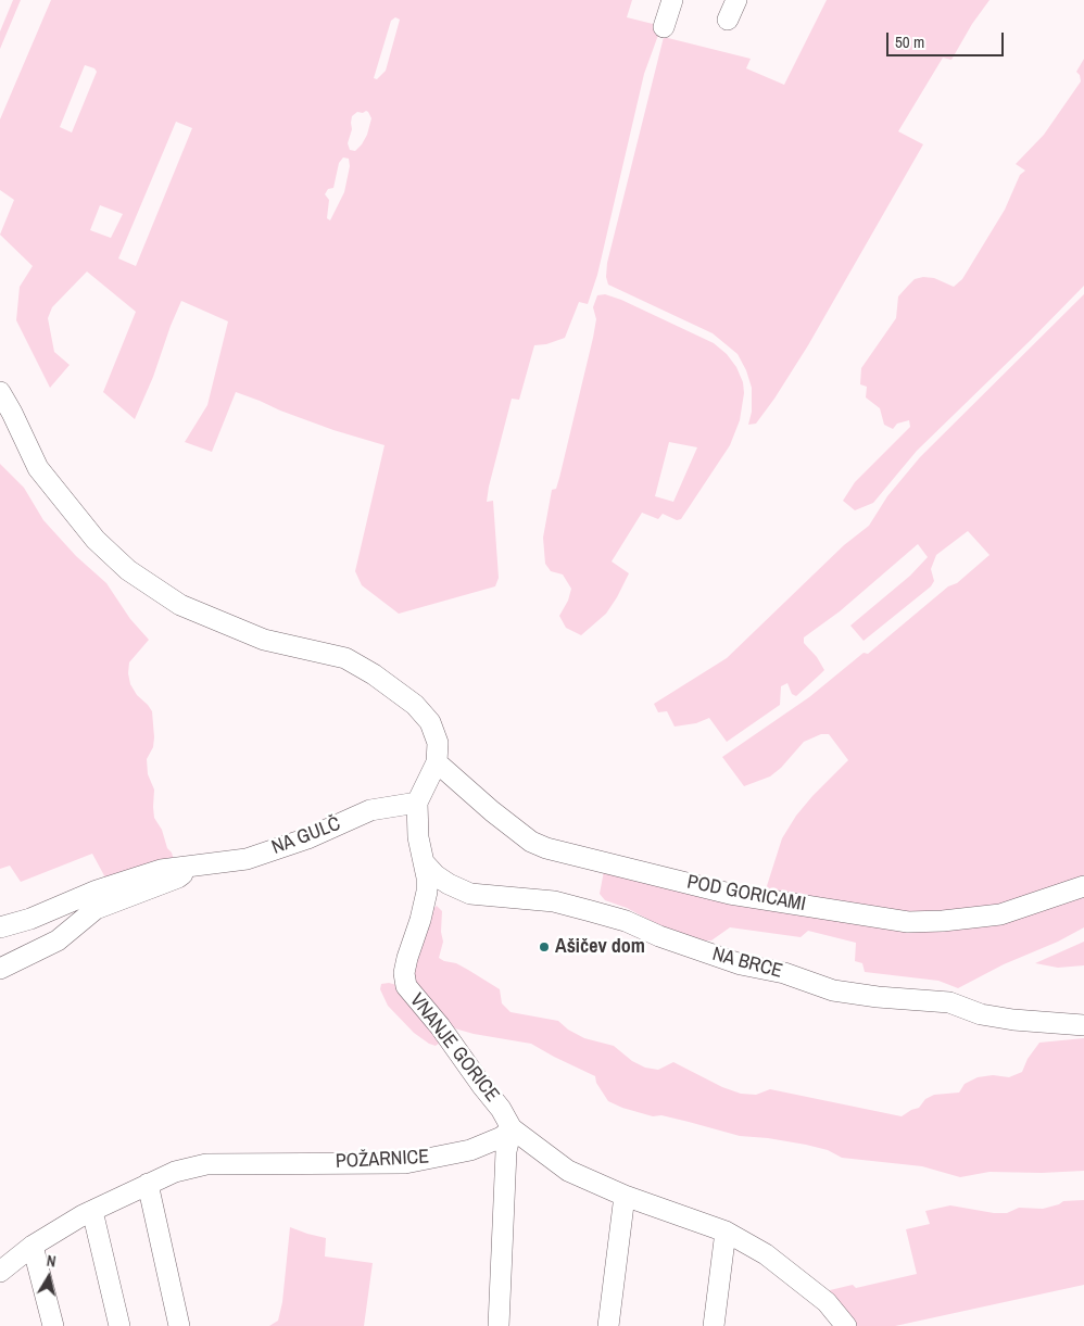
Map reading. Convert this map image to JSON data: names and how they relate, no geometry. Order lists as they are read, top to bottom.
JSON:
{
  "streets": {
    "street": [
      "NA GULČ",
      "POD GORICAMI",
      "NA BRCE",
      "VNANJE GORICE",
      "POŽARNICE"
    ]
  },
  "crossings": [
    ["NA GULČ", "VNANJE GORICE"],
    ["POD GORICAMI", "VNANJE GORICE"],
    ["NA BRCE", "VNANJE GORICE"],
    ["VNANJE GORICE", "POŽARNICE"]
  ],
  "places": ["Ašičev dom"],
  "scale_bar": "50 m",
  "north": "top"
}
